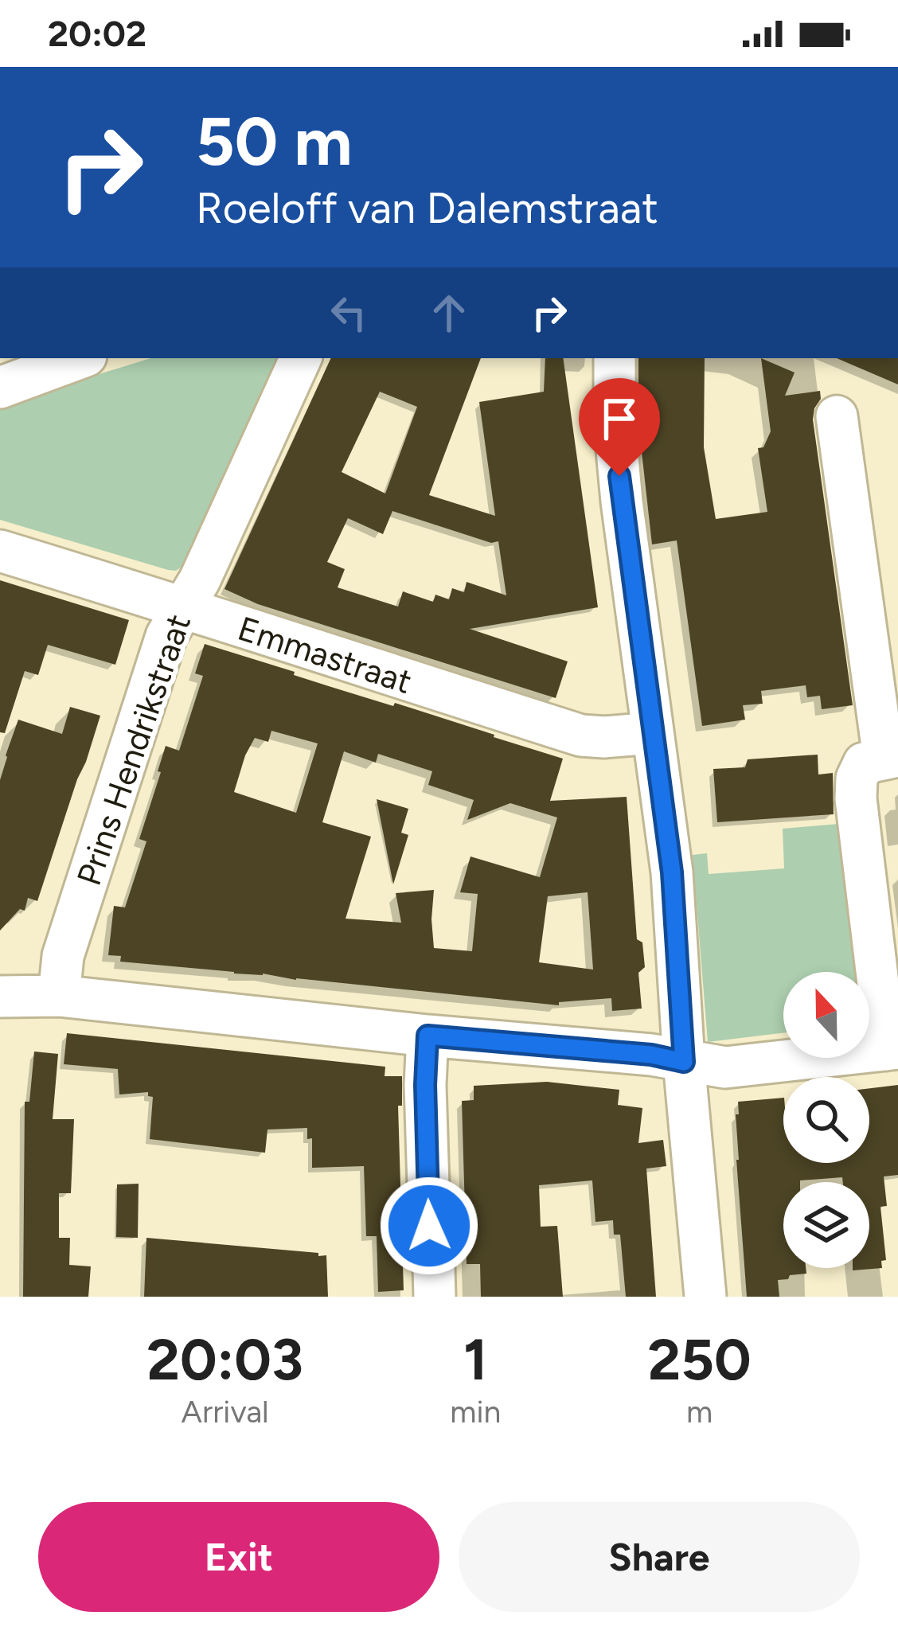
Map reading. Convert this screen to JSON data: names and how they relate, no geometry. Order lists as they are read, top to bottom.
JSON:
{
  "streets": {
    "street": ["Emmastraat", "Prins Hendrikstraat"]
  },
  "crossings": [
    ["Emmastraat", "Prins Hendrikstraat"]
  ],
  "north": "top",
  "page": {
    "status": "20:02",
    "turn": ["50 m", "Roeloff van Dalemstraat"],
    "eta": [
      "20:03",
      "Arrival",
      "1",
      "min",
      "250",
      "m"
    ],
    "buttons": ["Exit", "Share"]
  }
}
